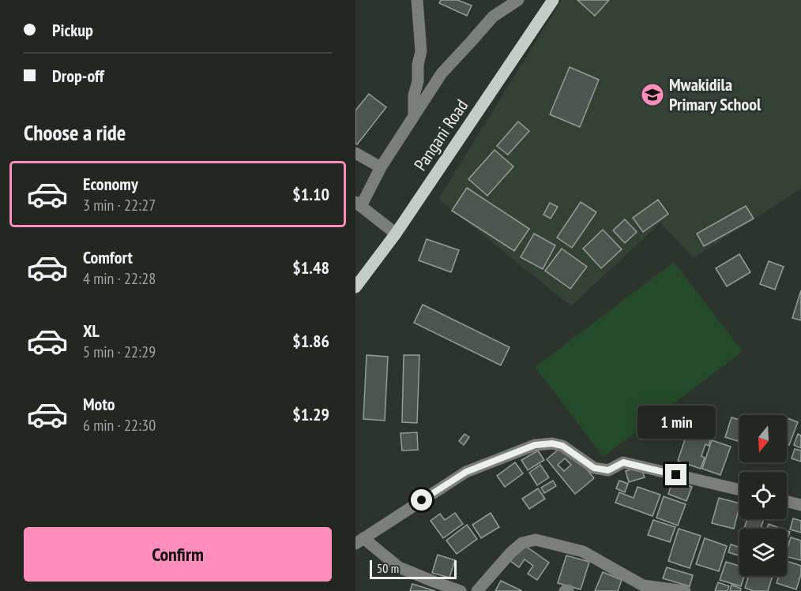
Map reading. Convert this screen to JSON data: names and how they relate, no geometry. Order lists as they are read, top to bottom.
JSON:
{
  "streets": {
    "main road": ["Pangani Road"]
  },
  "places": {
    "school or university": ["Mwakidila Primary School"]
  },
  "scale_bar": "50 m",
  "north": "bottom",
  "page": {
    "banner": ["Pickup", "Drop-off"],
    "heading": "Choose a ride",
    "list": [
      {
        "name": "Economy",
        "note": "3 min · 22:27",
        "value": "$1.10"
      },
      {
        "name": "Comfort",
        "note": "4 min · 22:28",
        "value": "$1.48"
      },
      {
        "name": "XL",
        "note": "5 min · 22:29",
        "value": "$1.86"
      },
      {
        "name": "Moto",
        "note": "6 min · 22:30",
        "value": "$1.29"
      }
    ],
    "bubble": "1 min",
    "buttons": "Confirm",
    "scale": "50 m"
  }
}
